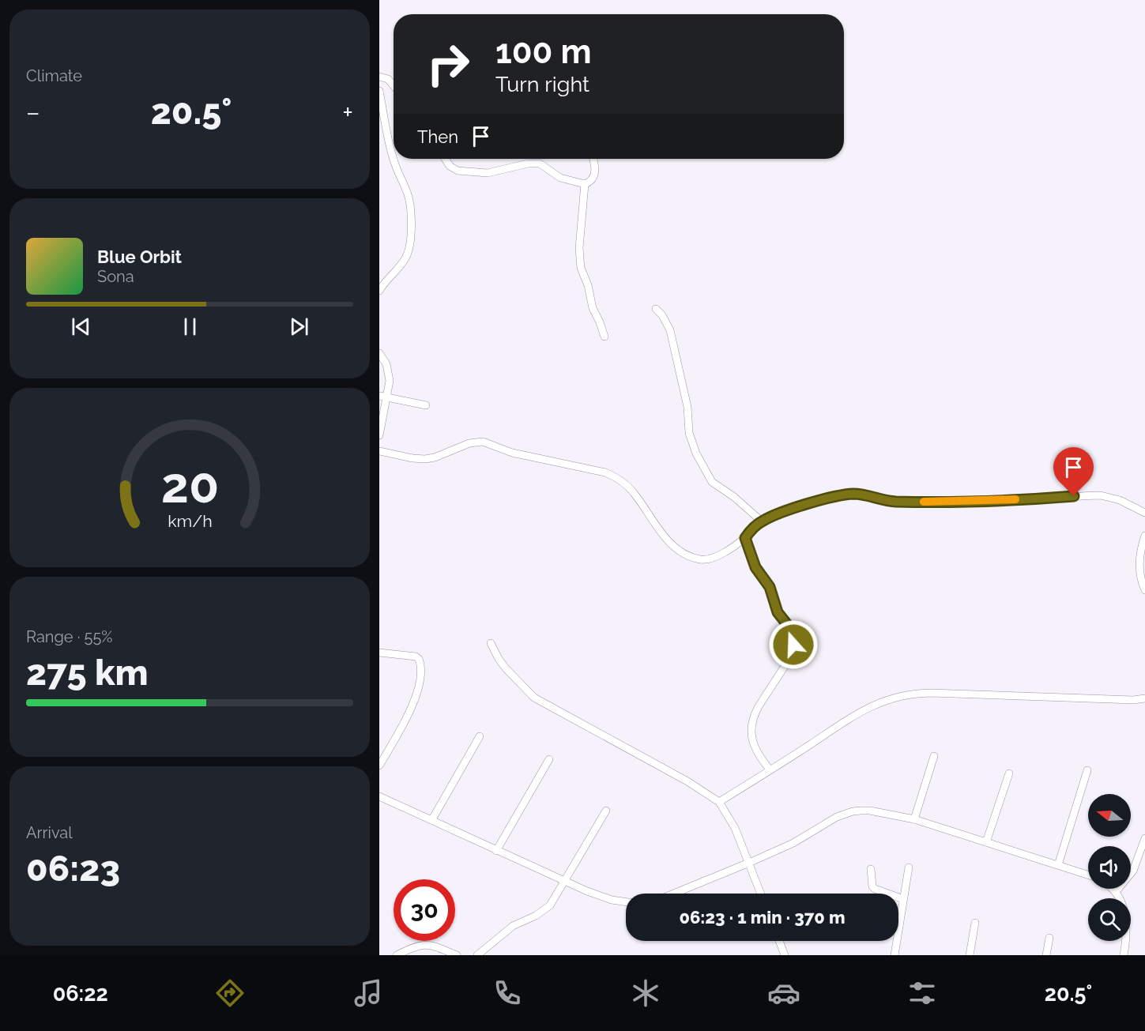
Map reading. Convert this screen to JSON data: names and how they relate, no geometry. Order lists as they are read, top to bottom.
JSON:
{
  "north": "left",
  "page": {
    "tile": [
      "Climate",
      ["Range · 55%", "275 km"],
      ["Arrival", "06:23"]
    ],
    "turn": ["100 m", "Turn right"],
    "heat": ["−", "20.5°", "+"],
    "then": "Then",
    "song": ["Blue Orbit", "Sona"],
    "limit": "30",
    "trip": "06:23 · 1 min · 370 m",
    "tabs": ["06:22", "20.5°"],
    "gauge": ["20", "km/h"]
  }
}
